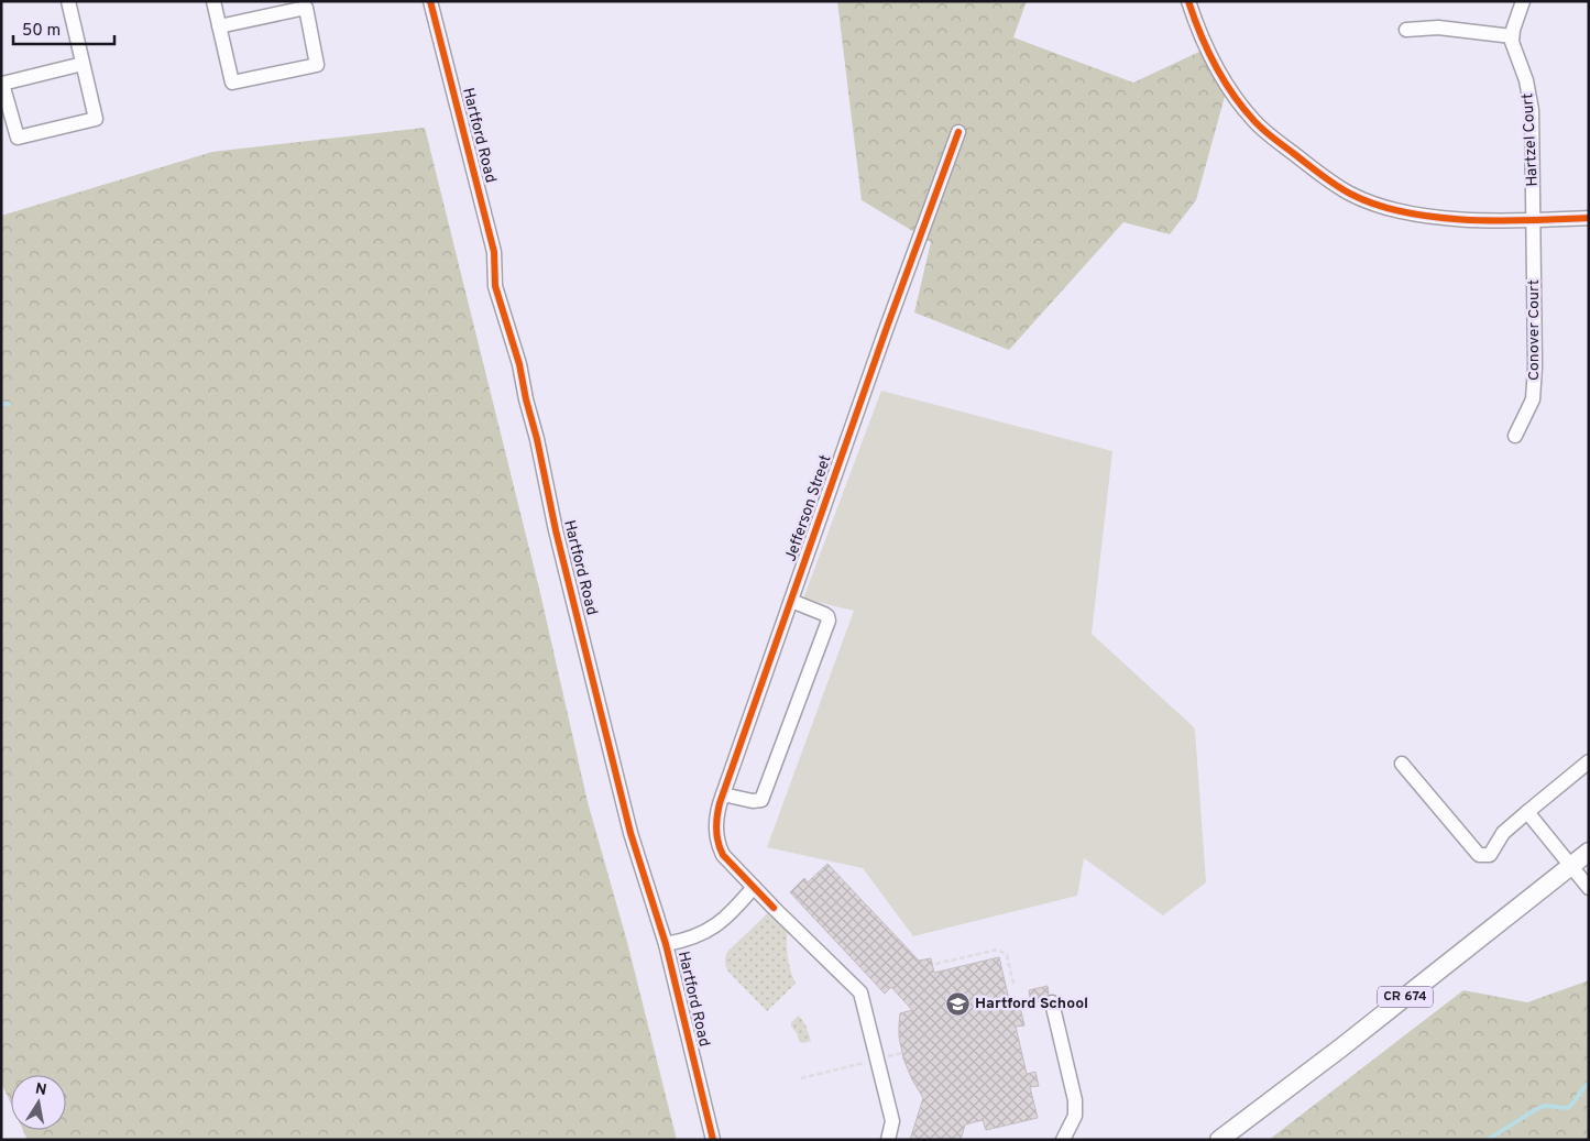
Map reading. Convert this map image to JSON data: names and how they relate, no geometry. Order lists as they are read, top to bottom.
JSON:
{
  "streets": {
    "main road": ["CR 674"],
    "street": [
      "Hartford Road",
      "Hartzel Court",
      "Conover Court",
      "Jefferson Street"
    ]
  },
  "crossings": [
    ["Hartzel Court", "Conover Court"]
  ],
  "places": {
    "school or university": ["Hartford School"]
  },
  "scale_bar": "50 m",
  "north": "top"
}
